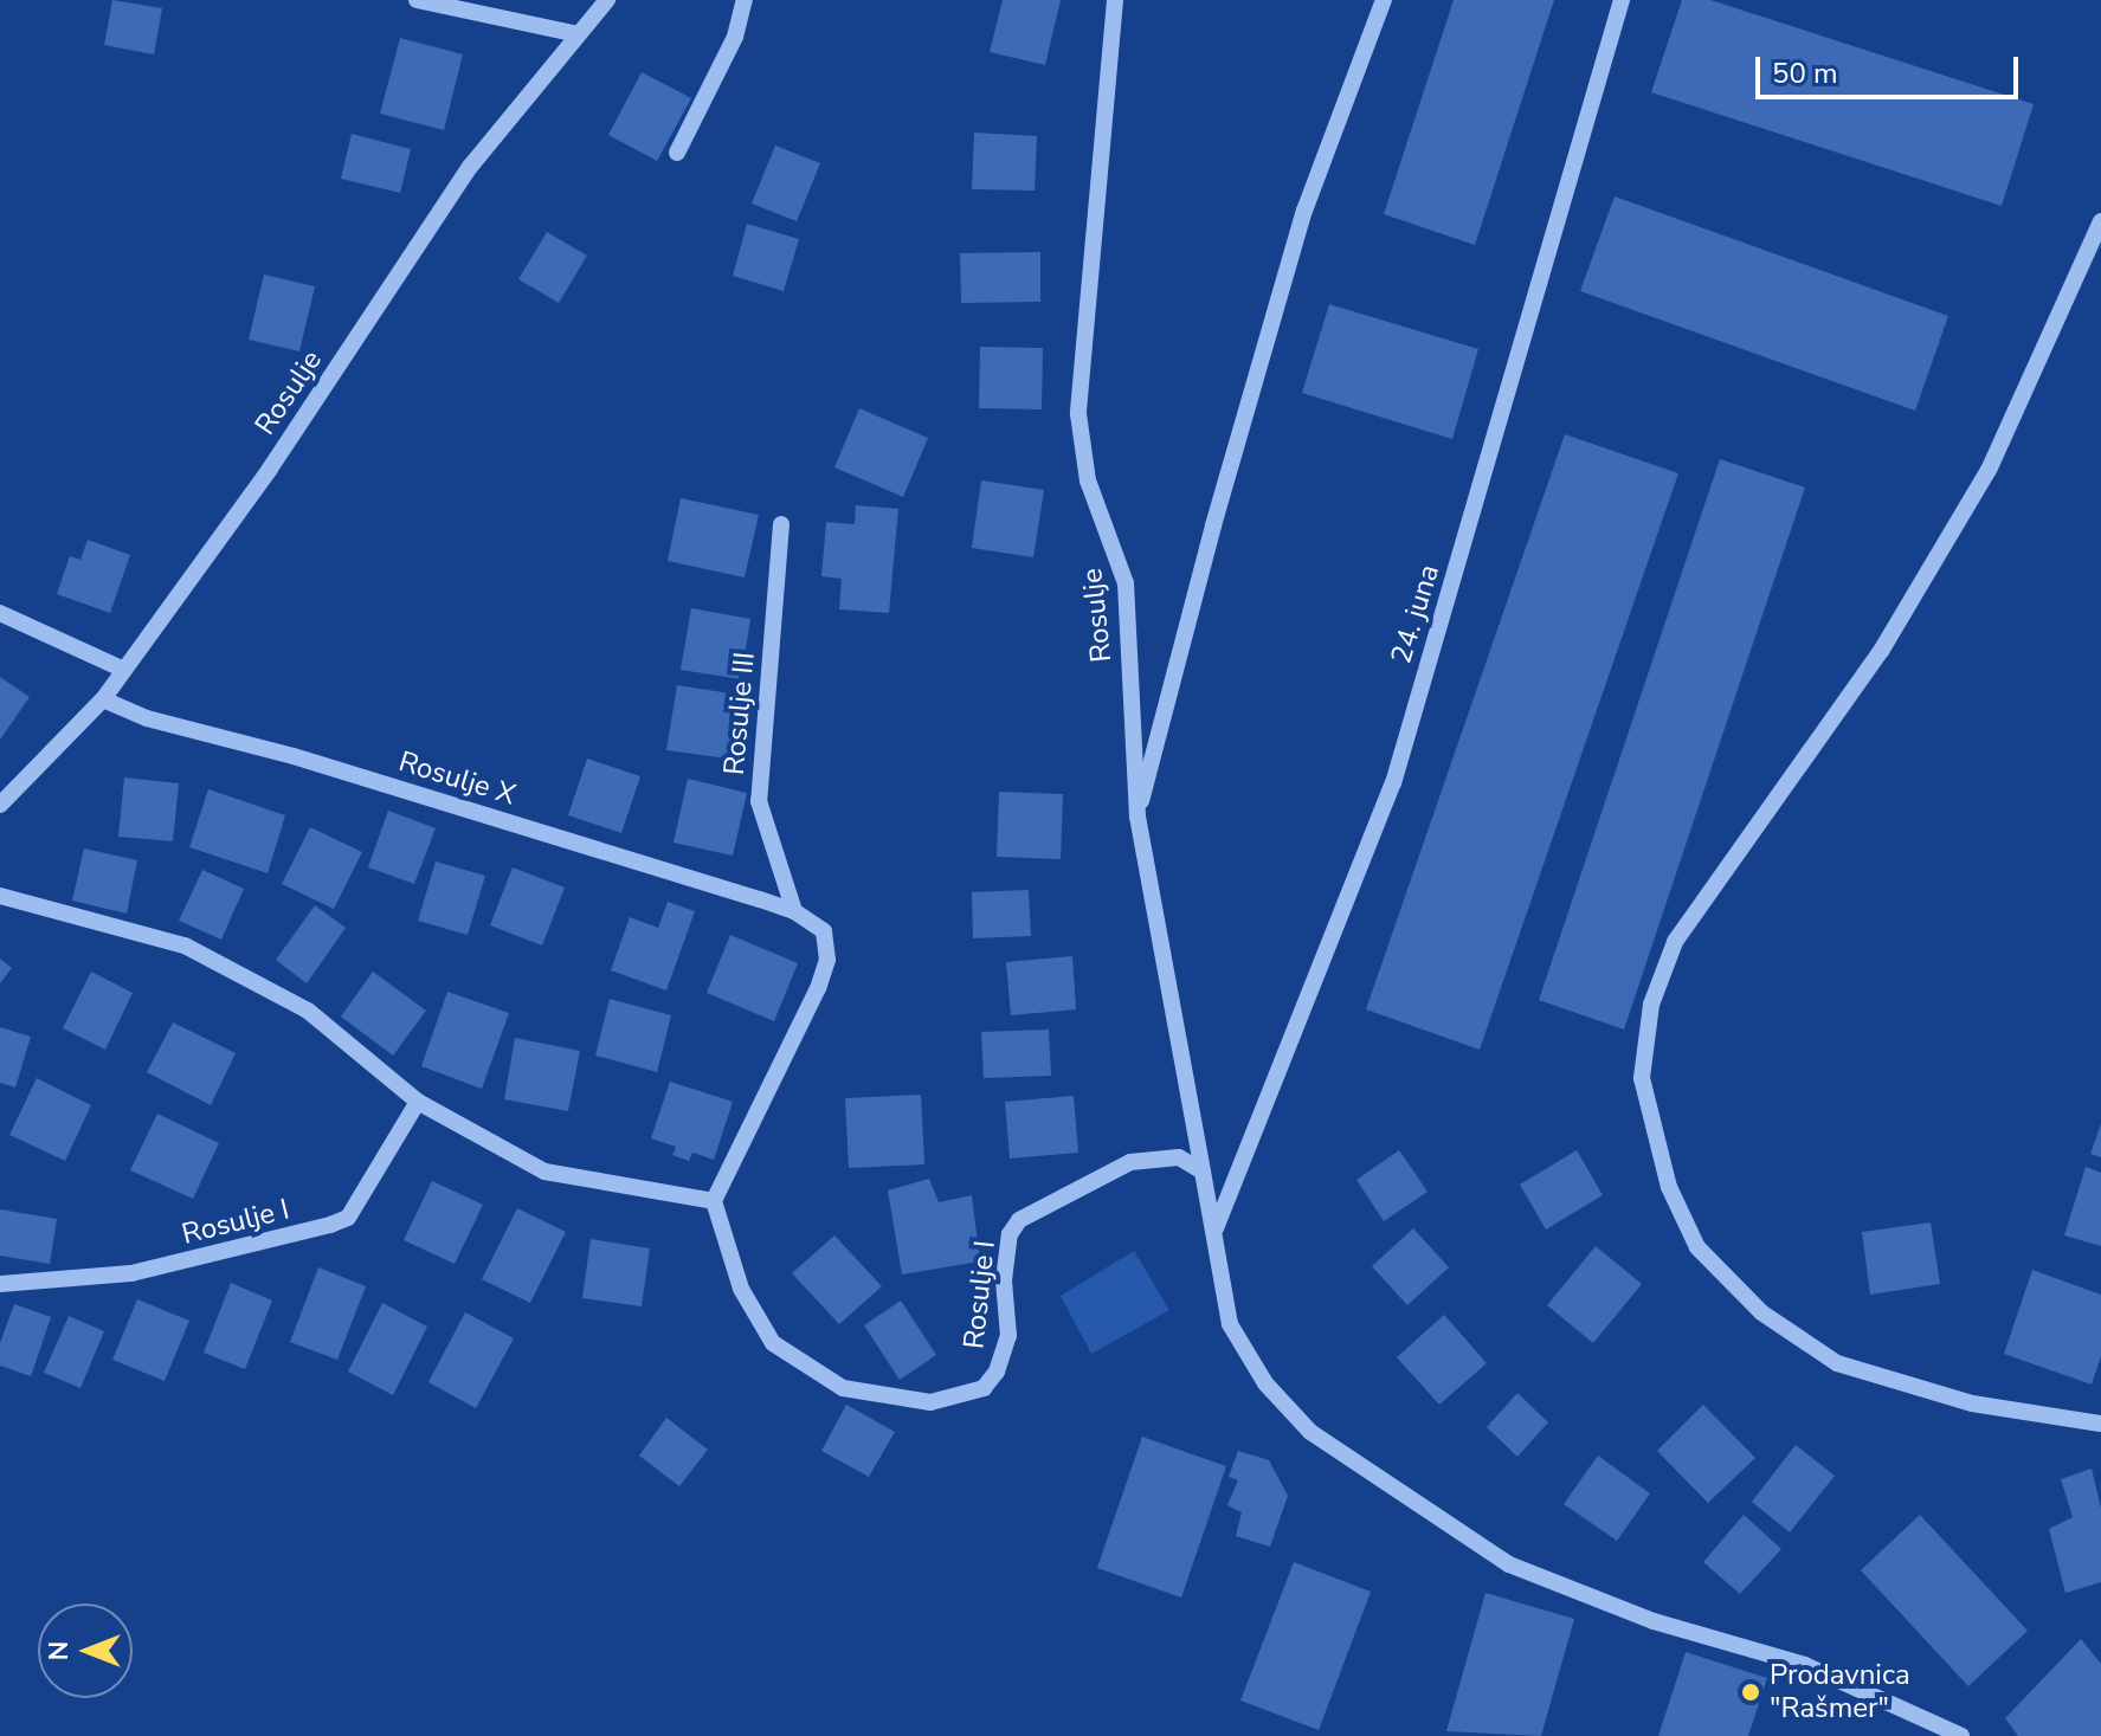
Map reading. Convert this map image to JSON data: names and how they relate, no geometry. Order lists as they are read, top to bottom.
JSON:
{
  "streets": {
    "street": [
      "Rosulje",
      "24. juna",
      "Rosulje III",
      "Rosulje X",
      "Rosulje I"
    ]
  },
  "crossings": [
    ["Rosulje", "Rosulje X"],
    ["Rosulje", "Rosulje I"],
    ["Rosulje III", "Rosulje X"],
    ["Rosulje III", "Rosulje I"]
  ],
  "places": ["Prodavnica \"Rašmer\""],
  "scale_bar": "50 m",
  "north": "left"
}
